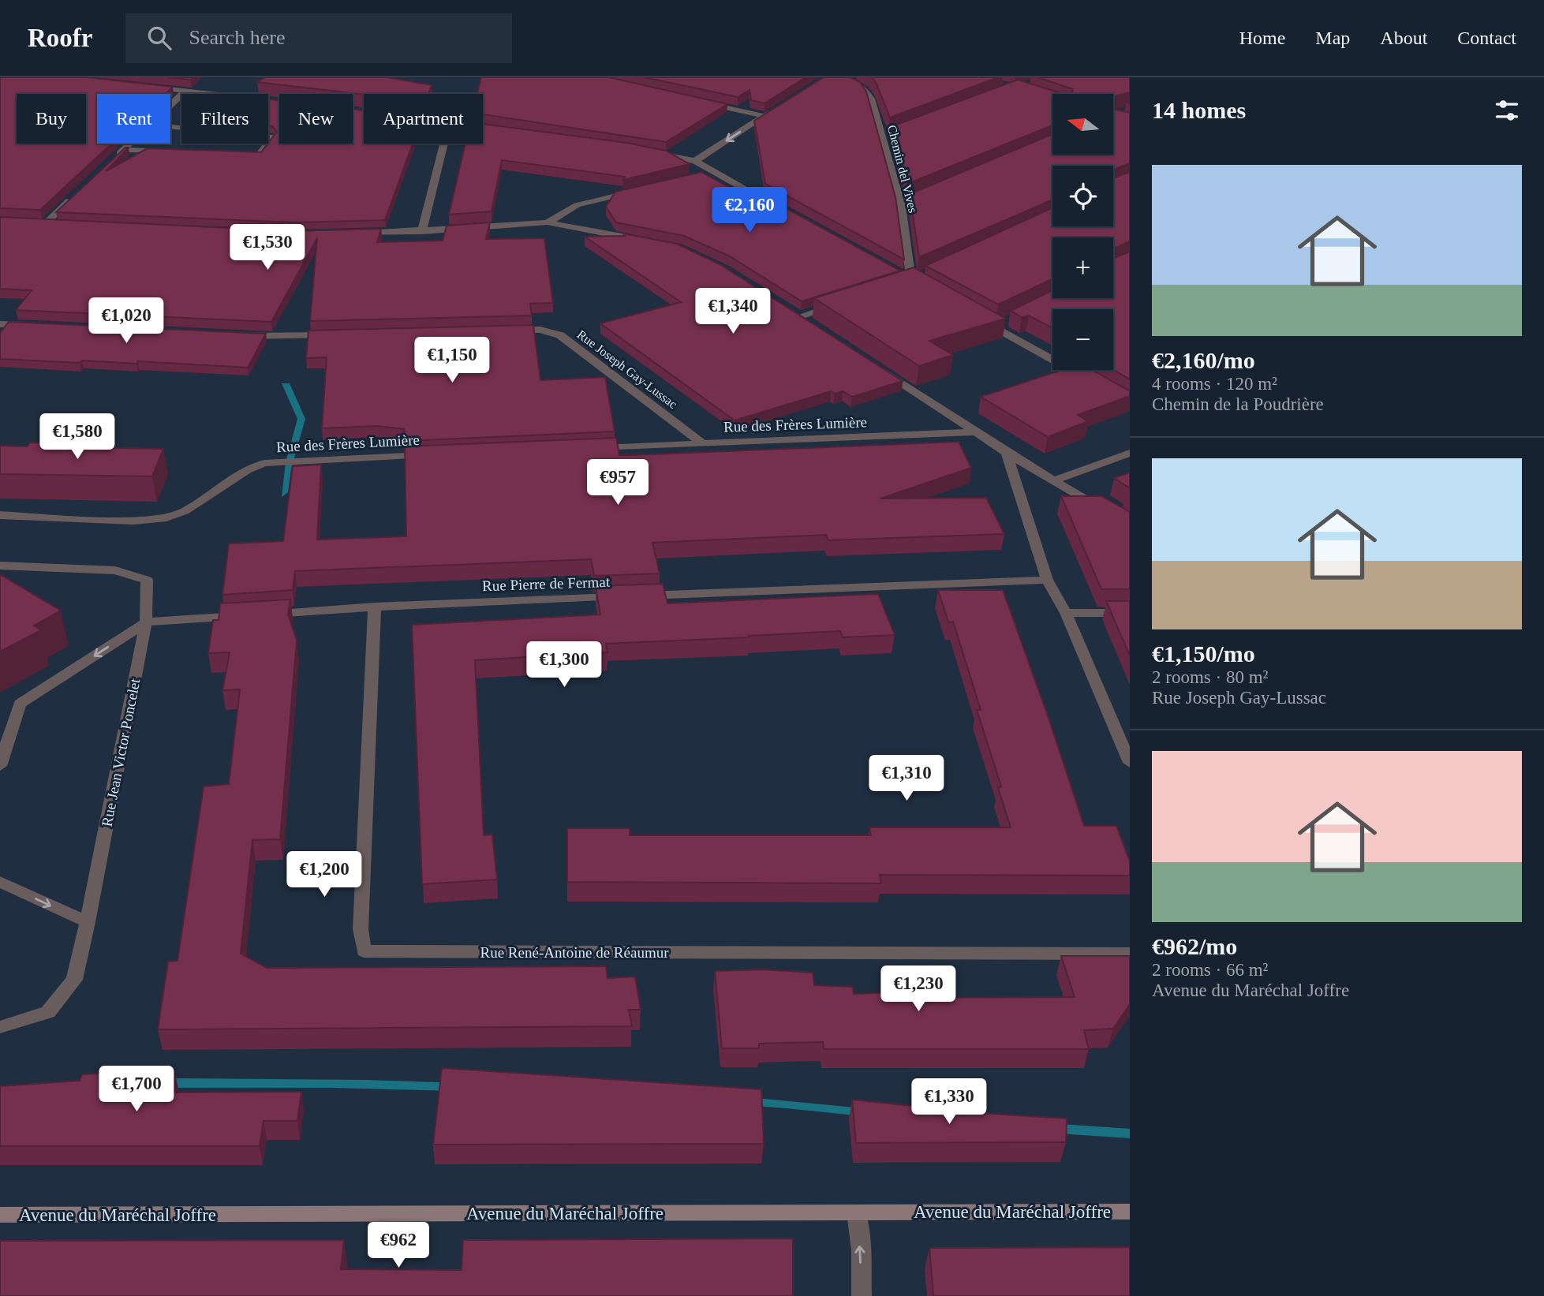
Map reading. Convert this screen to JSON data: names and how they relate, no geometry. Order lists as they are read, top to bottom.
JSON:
{
  "streets": {
    "main road": ["Avenue du Maréchal Joffre"],
    "street": [
      "Chemin del Vives",
      "Rue Joseph Gay-Lussac",
      "Rue des Frères Lumière",
      "Rue Pierre de Fermat",
      "Rue Jean Victor Poncelet",
      "Rue René-Antoine de Réaumur"
    ]
  },
  "crossings": [
    ["Rue Joseph Gay-Lussac", "Rue des Frères Lumière"],
    ["Rue Pierre de Fermat", "Rue René-Antoine de Réaumur"]
  ],
  "north": "left",
  "page": {
    "header": "Roofr",
    "search": "Search here",
    "nav": [
      "Home",
      "Map",
      "About",
      "Contact"
    ],
    "heading": "14 homes",
    "map_buttons": ["+", "−"],
    "chip": [
      "Buy",
      "Rent",
      "Filters",
      "New",
      "Apartment"
    ],
    "list": [
      {
        "name": "€2,160/mo",
        "note": "4 rooms · 120 m² · Chemin de la Poudrière"
      },
      {
        "name": "€1,150/mo",
        "note": "2 rooms · 80 m² · Rue Joseph Gay-Lussac"
      },
      {
        "name": "€962/mo",
        "note": "2 rooms · 66 m² · Avenue du Maréchal Joffre"
      }
    ],
    "price": [
      "€2,160",
      "€1,530",
      "€1,340",
      "€1,020",
      "€1,150",
      "€1,580",
      "€957",
      "€1,300",
      "€1,310",
      "€1,200",
      "€1,230",
      "€1,700",
      "€1,330",
      "€962"
    ]
  }
}
